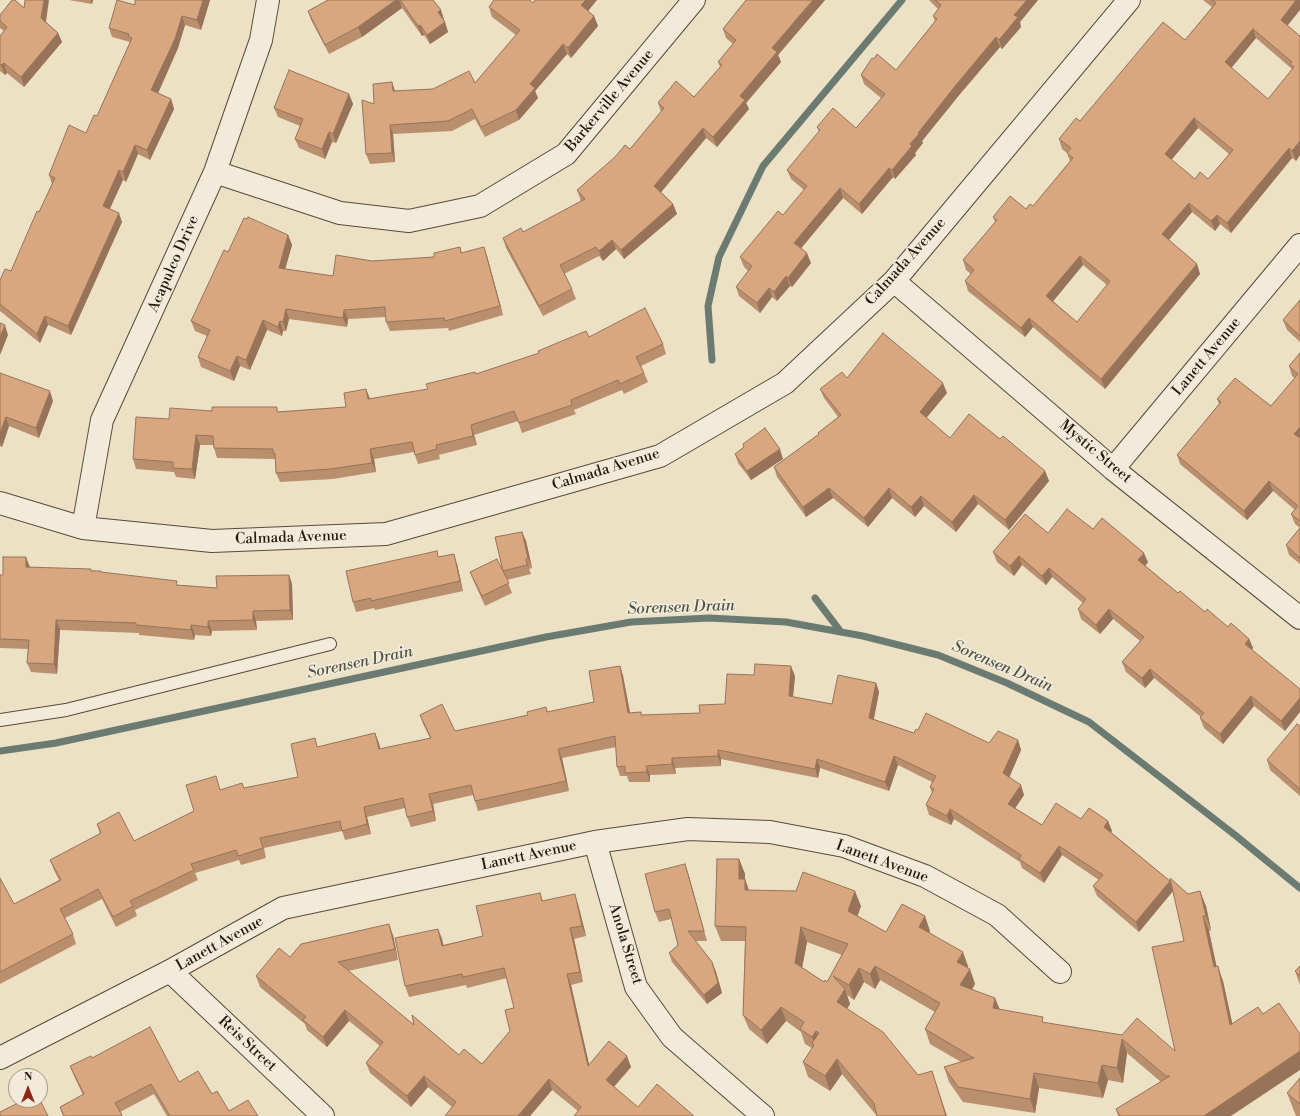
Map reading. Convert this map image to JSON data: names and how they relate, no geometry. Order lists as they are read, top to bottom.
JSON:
{
  "streets": {
    "street": [
      "Barkerville Avenue",
      "Calmada Avenue",
      "Acapulco Drive",
      "Lanett Avenue",
      "Mystic Street",
      "Anola Street",
      "Reis Street"
    ]
  },
  "crossings": [
    ["Barkerville Avenue", "Acapulco Drive"],
    ["Calmada Avenue", "Acapulco Drive"],
    ["Calmada Avenue", "Mystic Street"],
    ["Lanett Avenue", "Mystic Street"],
    ["Lanett Avenue", "Anola Street"],
    ["Lanett Avenue", "Reis Street"]
  ],
  "water": ["Sorensen Drain"],
  "north": "top"
}
